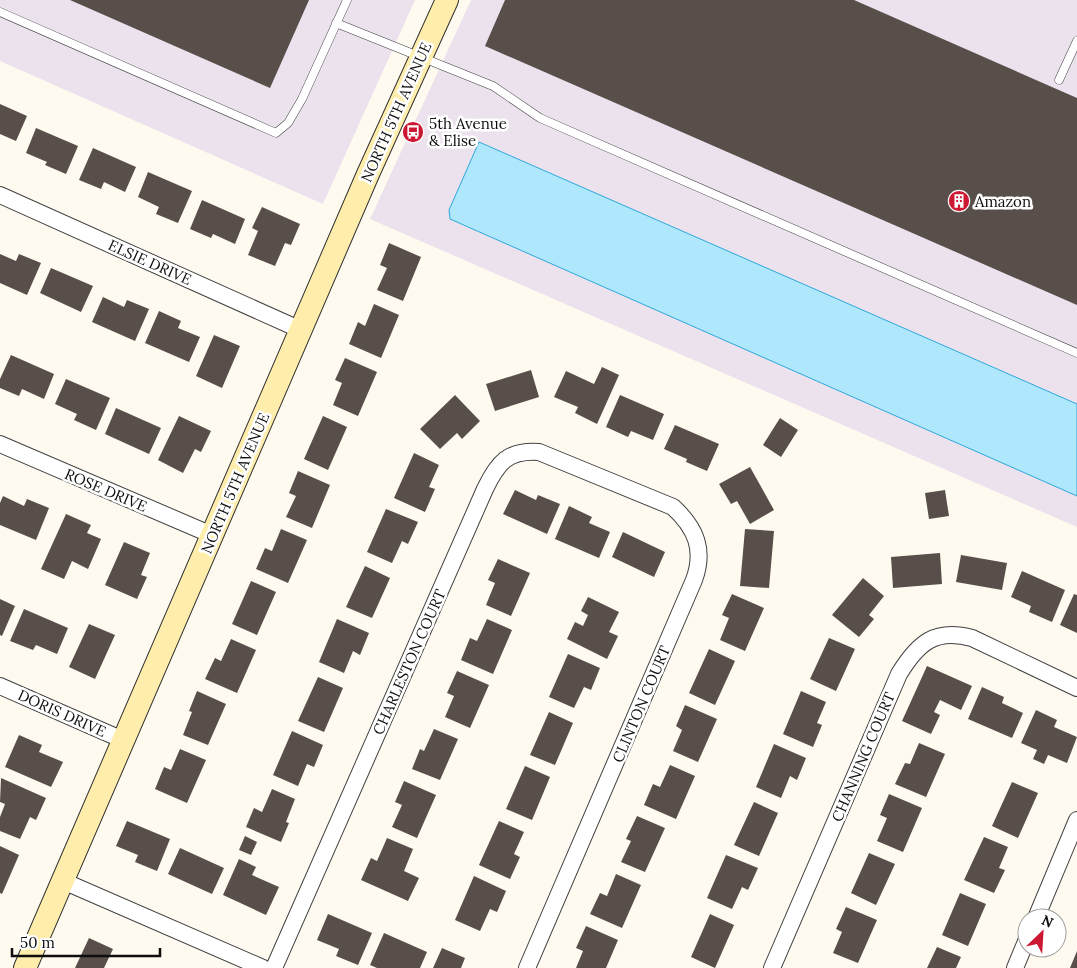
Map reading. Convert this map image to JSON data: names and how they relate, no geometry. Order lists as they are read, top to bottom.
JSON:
{
  "streets": {
    "street": [
      "NORTH 5TH AVENUE",
      "ELSIE DRIVE",
      "ROSE DRIVE",
      "CHARLESTON COURT",
      "CLINTON COURT",
      "DORIS DRIVE",
      "CHANNING COURT"
    ]
  },
  "crossings": [
    ["NORTH 5TH AVENUE", "ELSIE DRIVE"],
    ["NORTH 5TH AVENUE", "ROSE DRIVE"],
    ["NORTH 5TH AVENUE", "DORIS DRIVE"],
    ["CHARLESTON COURT", "CLINTON COURT"]
  ],
  "places": {
    "bus stop": ["5th Avenue & Elise"],
    "building": ["Amazon"]
  },
  "scale_bar": "50 m",
  "north": "top right"
}
